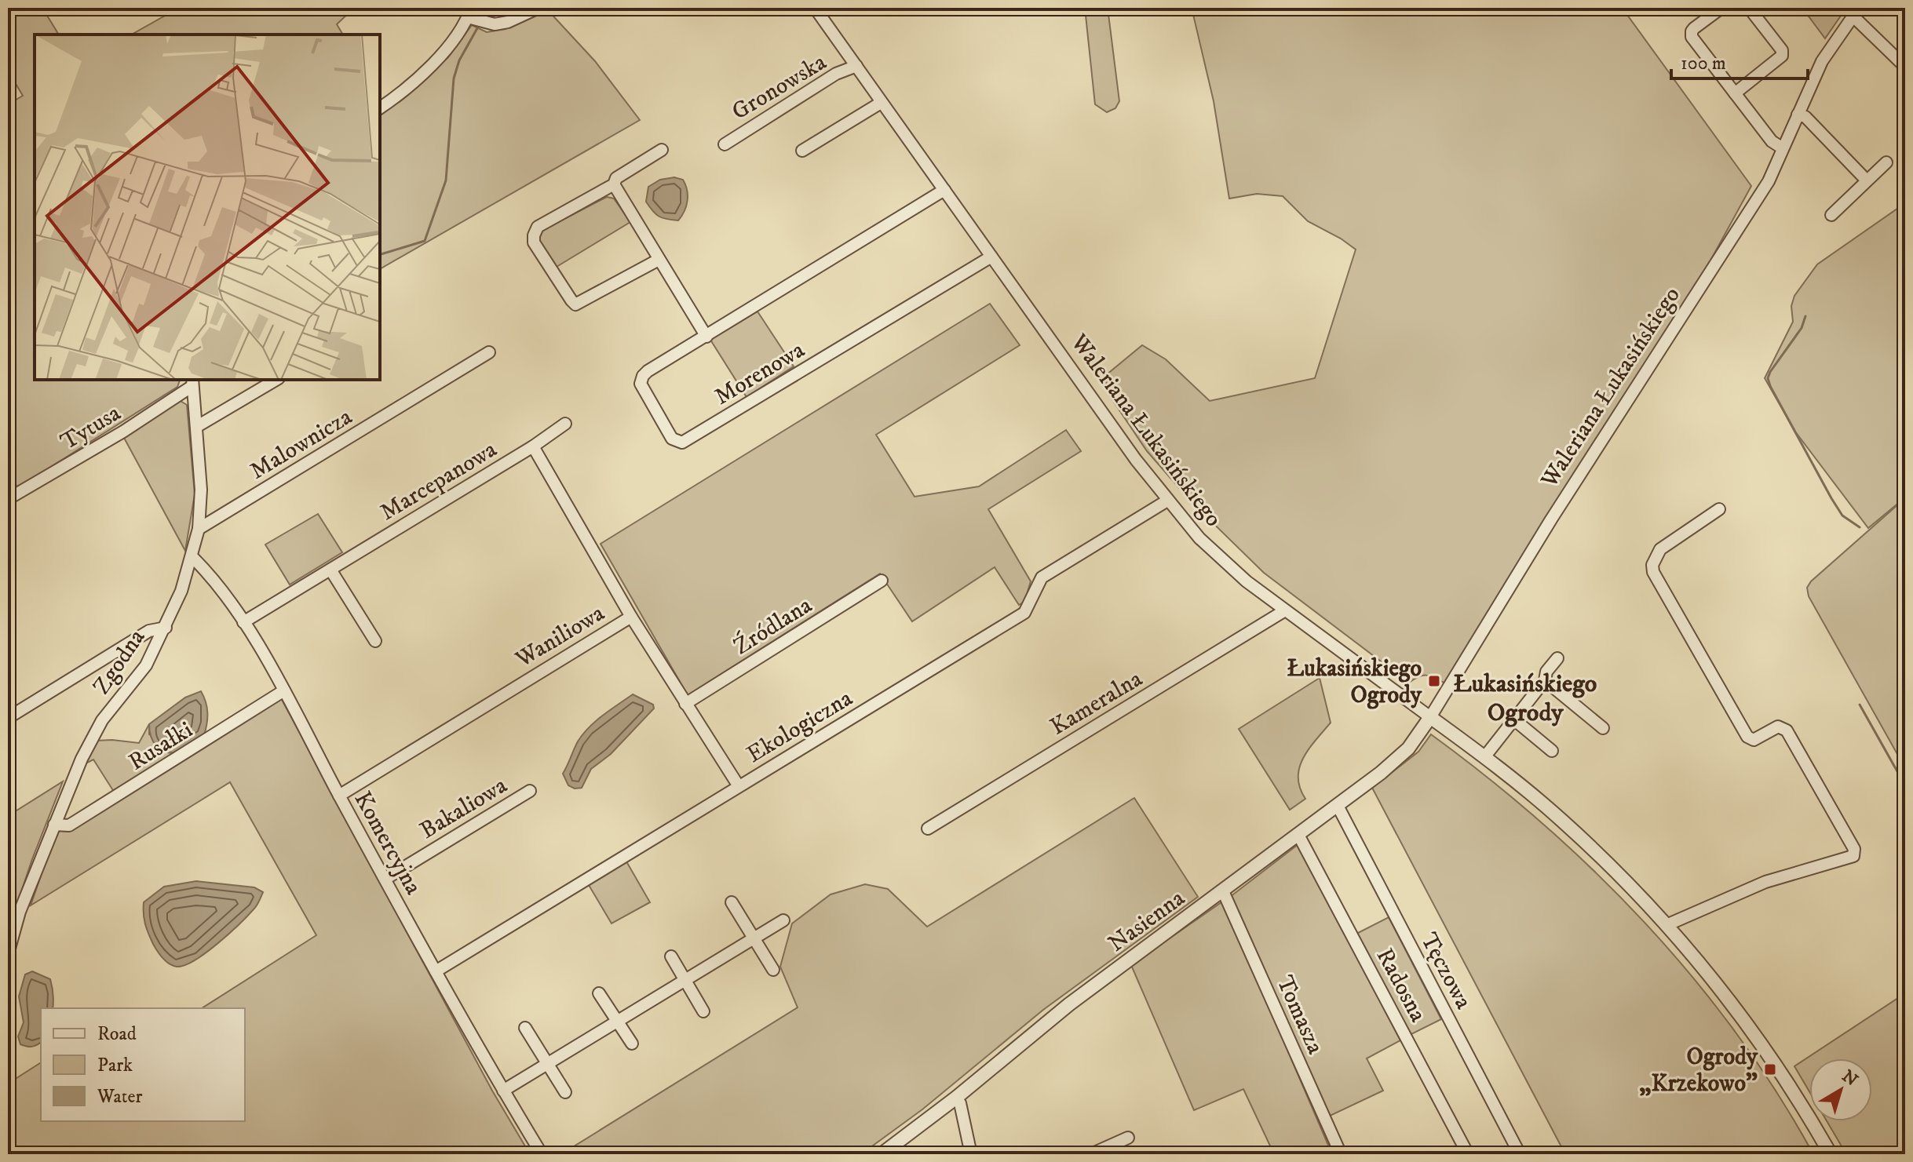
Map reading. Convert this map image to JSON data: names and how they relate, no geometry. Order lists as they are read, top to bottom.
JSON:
{
  "streets": {
    "street": [
      "Gronowska",
      "Morenowa",
      "Waleriana Łukasińskiego",
      "Tytusa",
      "Malownicza",
      "Marcepanowa",
      "Źródlana",
      "Waniliowa",
      "Zgodna",
      "Kameralna",
      "Ekologiczna",
      "Rusałki",
      "Bakaliowa",
      "Komercyjna",
      "Nasienna",
      "Tęczowa",
      "Radosna",
      "Tomasza"
    ]
  },
  "crossings": [
    ["Gronowska", "Waleriana Łukasińskiego"],
    ["Morenowa", "Waleriana Łukasińskiego"],
    ["Waleriana Łukasińskiego", "Kameralna"],
    ["Waleriana Łukasińskiego", "Ekologiczna"],
    ["Waleriana Łukasińskiego", "Nasienna"],
    ["Tytusa", "Zgodna"],
    ["Malownicza", "Zgodna"],
    ["Marcepanowa", "Komercyjna"],
    ["Źródlana", "Waniliowa"],
    ["Waniliowa", "Ekologiczna"],
    ["Waniliowa", "Komercyjna"],
    ["Zgodna", "Rusałki"],
    ["Zgodna", "Komercyjna"],
    ["Ekologiczna", "Komercyjna"],
    ["Rusałki", "Komercyjna"],
    ["Bakaliowa", "Komercyjna"],
    ["Nasienna", "Tęczowa"],
    ["Nasienna", "Radosna"],
    ["Nasienna", "Tomasza"]
  ],
  "districts": ["Łukasińskiego Ogrody"],
  "places": {
    "transit": ["Łukasińskiego Ogrody", "Ogrody „Krzekowo”"]
  },
  "legend": ["Road", "Park", "Water"],
  "scale_bar": "100 m",
  "north": "top right"
}
